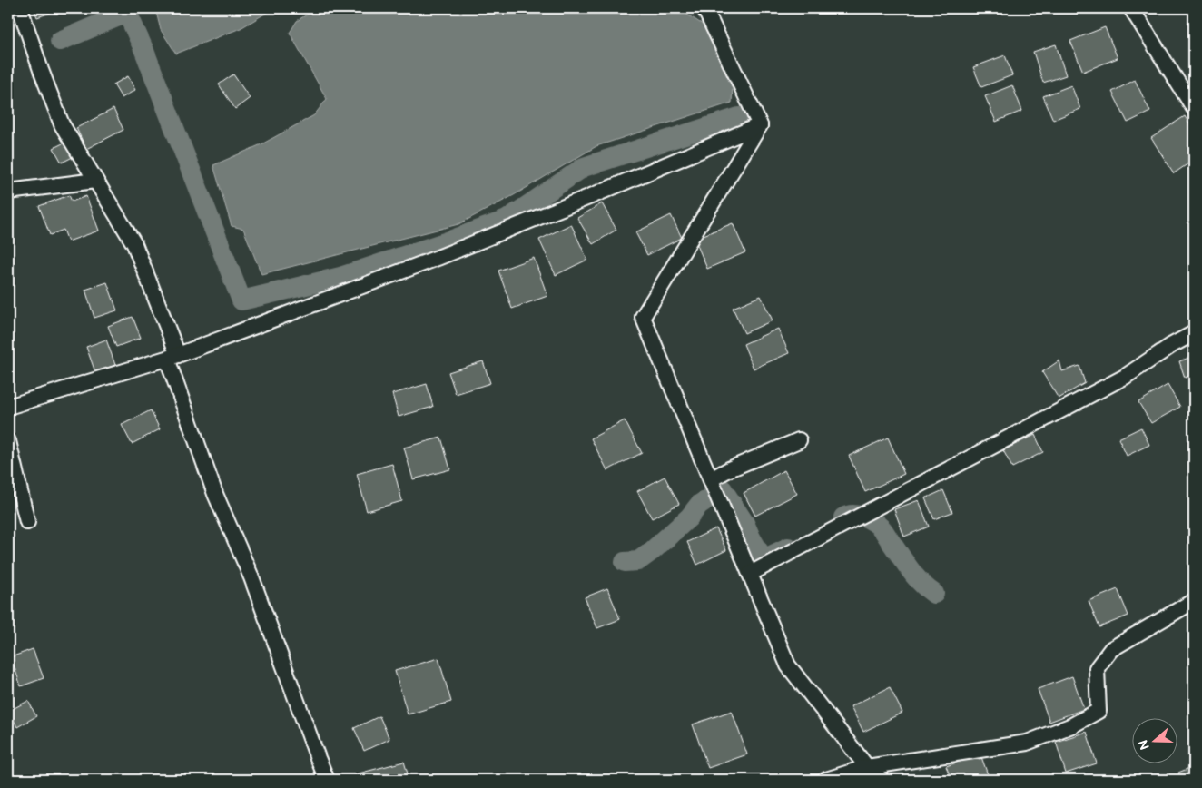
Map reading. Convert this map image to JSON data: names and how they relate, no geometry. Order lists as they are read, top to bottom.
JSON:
{
  "north": "left"
}
